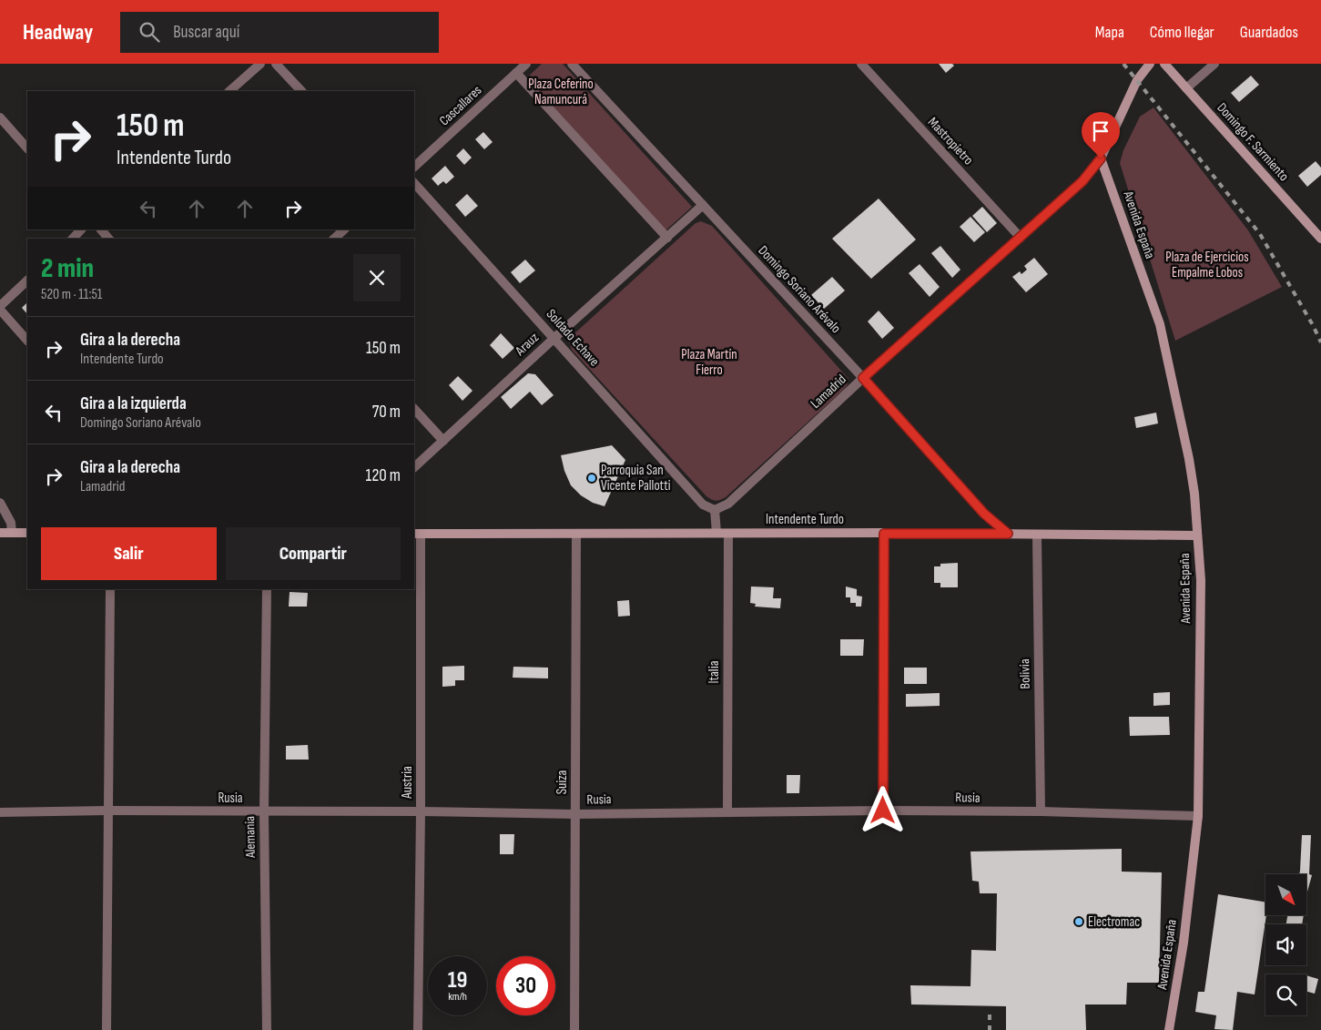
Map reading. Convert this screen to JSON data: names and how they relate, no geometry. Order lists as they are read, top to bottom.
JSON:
{
  "streets": {
    "street": [
      "Cascallares",
      "Mastropietro",
      "Domingo F. Sarmiento",
      "Avenida España",
      "Domingo Soriano Arévalo",
      "Soldado Echave",
      "Arauz",
      "Lamadrid",
      "Intendente Turdo",
      "Italia",
      "Bolivia",
      "Austria",
      "Suiza",
      "Rusia",
      "Alemania"
    ]
  },
  "crossings": [
    ["Mastropietro", "Lamadrid"],
    ["Avenida España", "Lamadrid"],
    ["Avenida España", "Intendente Turdo"],
    ["Avenida España", "Rusia"],
    ["Domingo Soriano Arévalo", "Arauz"],
    ["Domingo Soriano Arévalo", "Lamadrid"],
    ["Domingo Soriano Arévalo", "Intendente Turdo"],
    ["Soldado Echave", "Arauz"],
    ["Soldado Echave", "Lamadrid"],
    ["Intendente Turdo", "Italia"],
    ["Intendente Turdo", "Bolivia"],
    ["Intendente Turdo", "Austria"],
    ["Intendente Turdo", "Suiza"],
    ["Italia", "Rusia"],
    ["Bolivia", "Rusia"],
    ["Austria", "Rusia"],
    ["Suiza", "Rusia"],
    ["Rusia", "Alemania"]
  ],
  "parks": ["Plaza Ceferino Namuncurá", "Plaza de Ejercicios Empalme Lobos", "Plaza Martín Fierro"],
  "places": ["Parroquia San Vicente Pallotti", "Electromac"],
  "north": "bottom right",
  "page": {
    "header": "Headway",
    "search": "Buscar aquí",
    "nav": ["Mapa", "Cómo llegar", "Guardados"],
    "turn": ["150 m", "Intendente Turdo"],
    "heading": ["2 min", "520 m · 11:51"],
    "list": [
      {
        "name": "Gira a la derecha",
        "note": "Intendente Turdo",
        "value": "150 m"
      },
      {
        "name": "Gira a la izquierda",
        "note": "Domingo Soriano Arévalo",
        "value": "70 m"
      },
      {
        "name": "Gira a la derecha",
        "note": "Lamadrid",
        "value": "120 m"
      }
    ],
    "buttons": ["Salir", "Compartir"],
    "speed": "19 km/h",
    "limit": "30"
  }
}
